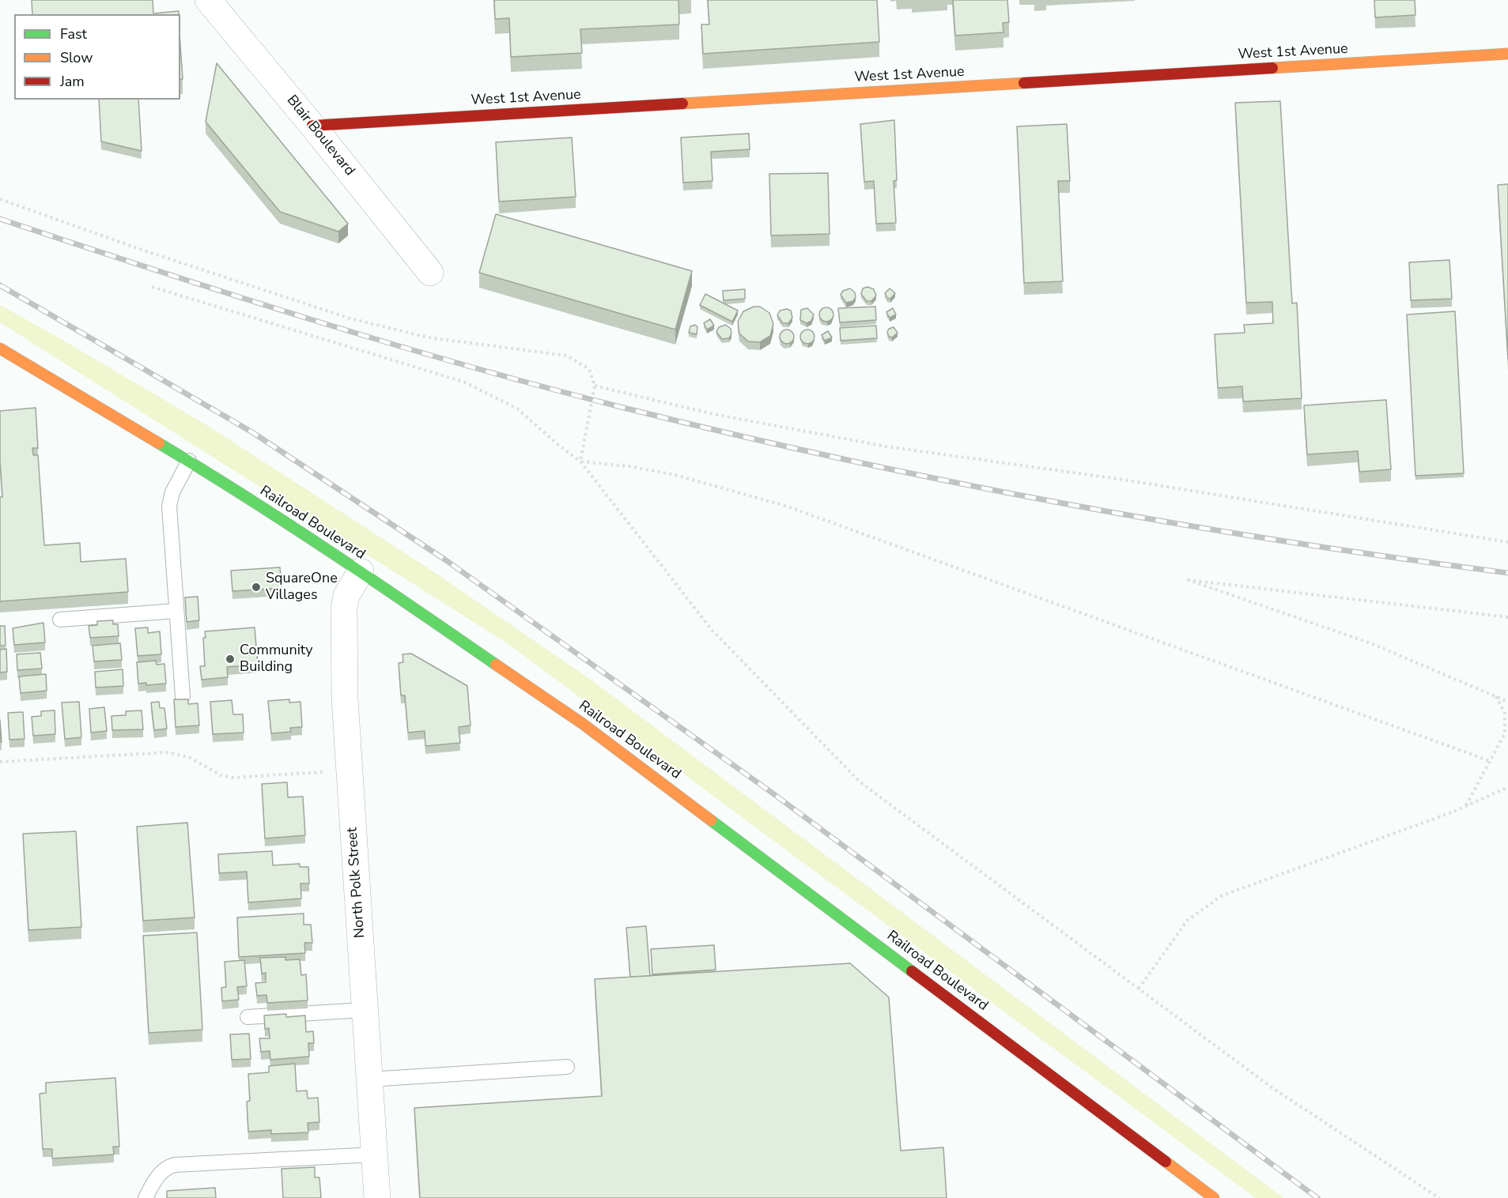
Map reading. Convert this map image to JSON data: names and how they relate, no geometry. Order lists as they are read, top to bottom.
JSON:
{
  "streets": {
    "street": [
      "West 1st Avenue",
      "Blair Boulevard",
      "Railroad Boulevard",
      "North Polk Street"
    ]
  },
  "crossings": [
    ["West 1st Avenue", "Blair Boulevard"],
    ["Railroad Boulevard", "North Polk Street"]
  ],
  "places": ["SquareOne Villages", "Community Building"],
  "legend": ["Fast", "Slow", "Jam"]
}
